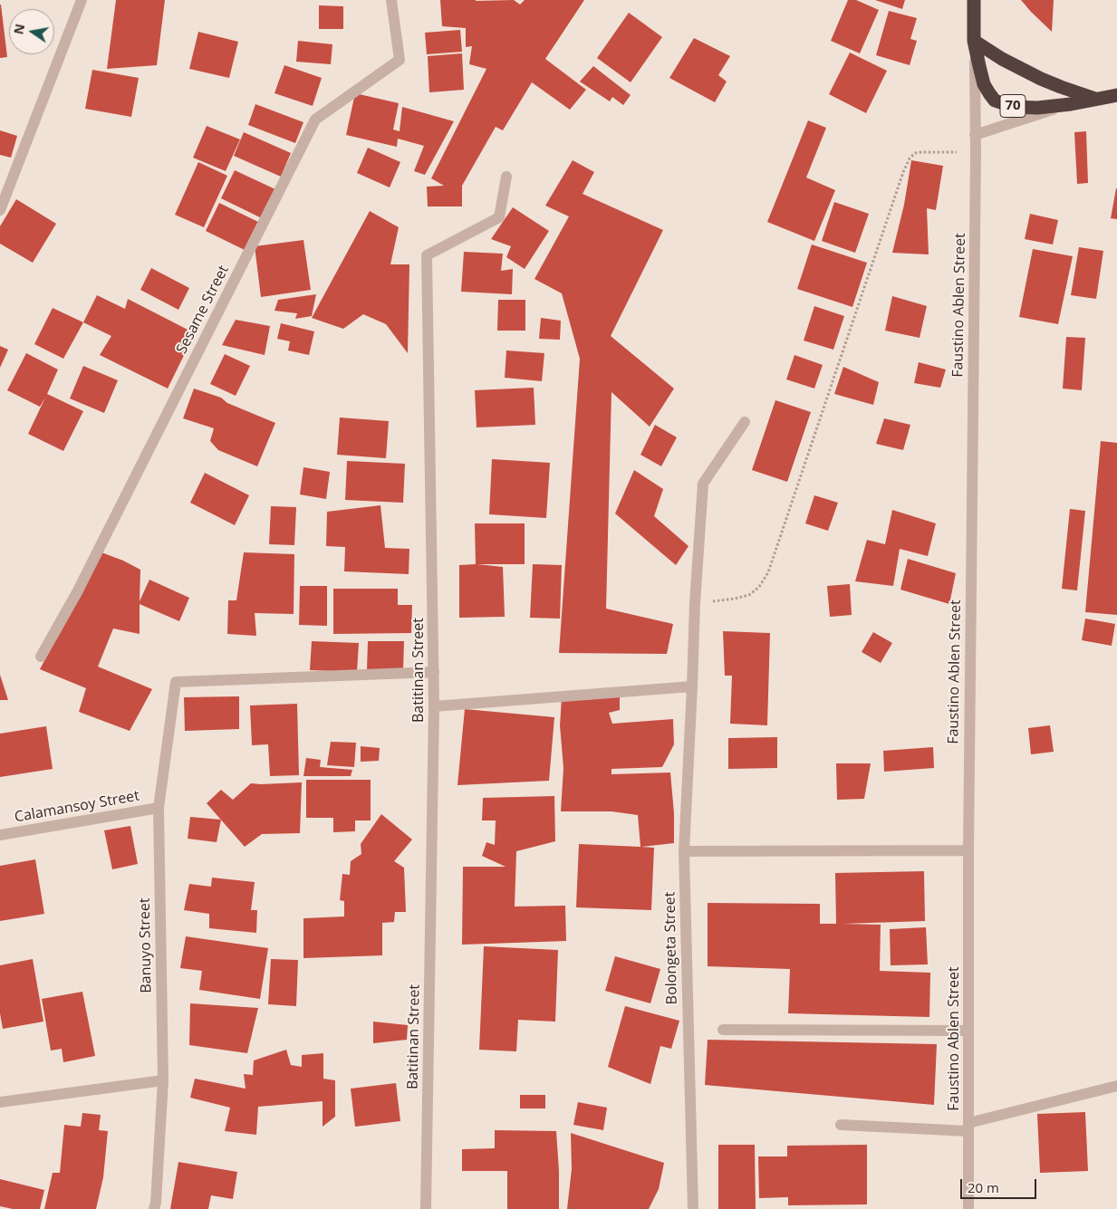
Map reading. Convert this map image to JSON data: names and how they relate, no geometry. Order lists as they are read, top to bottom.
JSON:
{
  "streets": {
    "highway": ["70"],
    "street": [
      "Faustino Ablen Street",
      "Sesame Street",
      "Batitinan Street",
      "Calamansoy Street",
      "Banuyo Street",
      "Bolongeta Street"
    ]
  },
  "crossings": [
    ["70", "Faustino Ablen Street"],
    ["Batitinan Street", "Banuyo Street"],
    ["Calamansoy Street", "Banuyo Street"]
  ],
  "scale_bar": "20 m",
  "north": "left"
}
